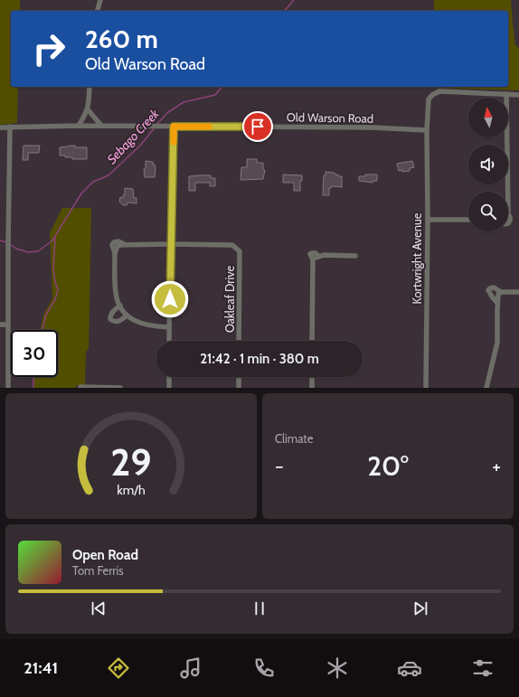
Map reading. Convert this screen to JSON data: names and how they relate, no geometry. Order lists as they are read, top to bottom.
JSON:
{
  "streets": {
    "street": ["Old Warson Road", "Kortwright Avenue", "Oakleaf Drive"]
  },
  "crossings": [
    ["Old Warson Road", "Kortwright Avenue"]
  ],
  "water": ["Sebago Creek"],
  "north": "top",
  "page": {
    "turn": ["260 m", "Old Warson Road"],
    "limit": "30",
    "trip": "21:42 · 1 min · 380 m",
    "tile": "Climate",
    "heat": ["−", "20°", "+"],
    "song": ["Open Road", "Tom Ferris"],
    "tabs": "21:41",
    "gauge": ["29", "km/h"]
  }
}
